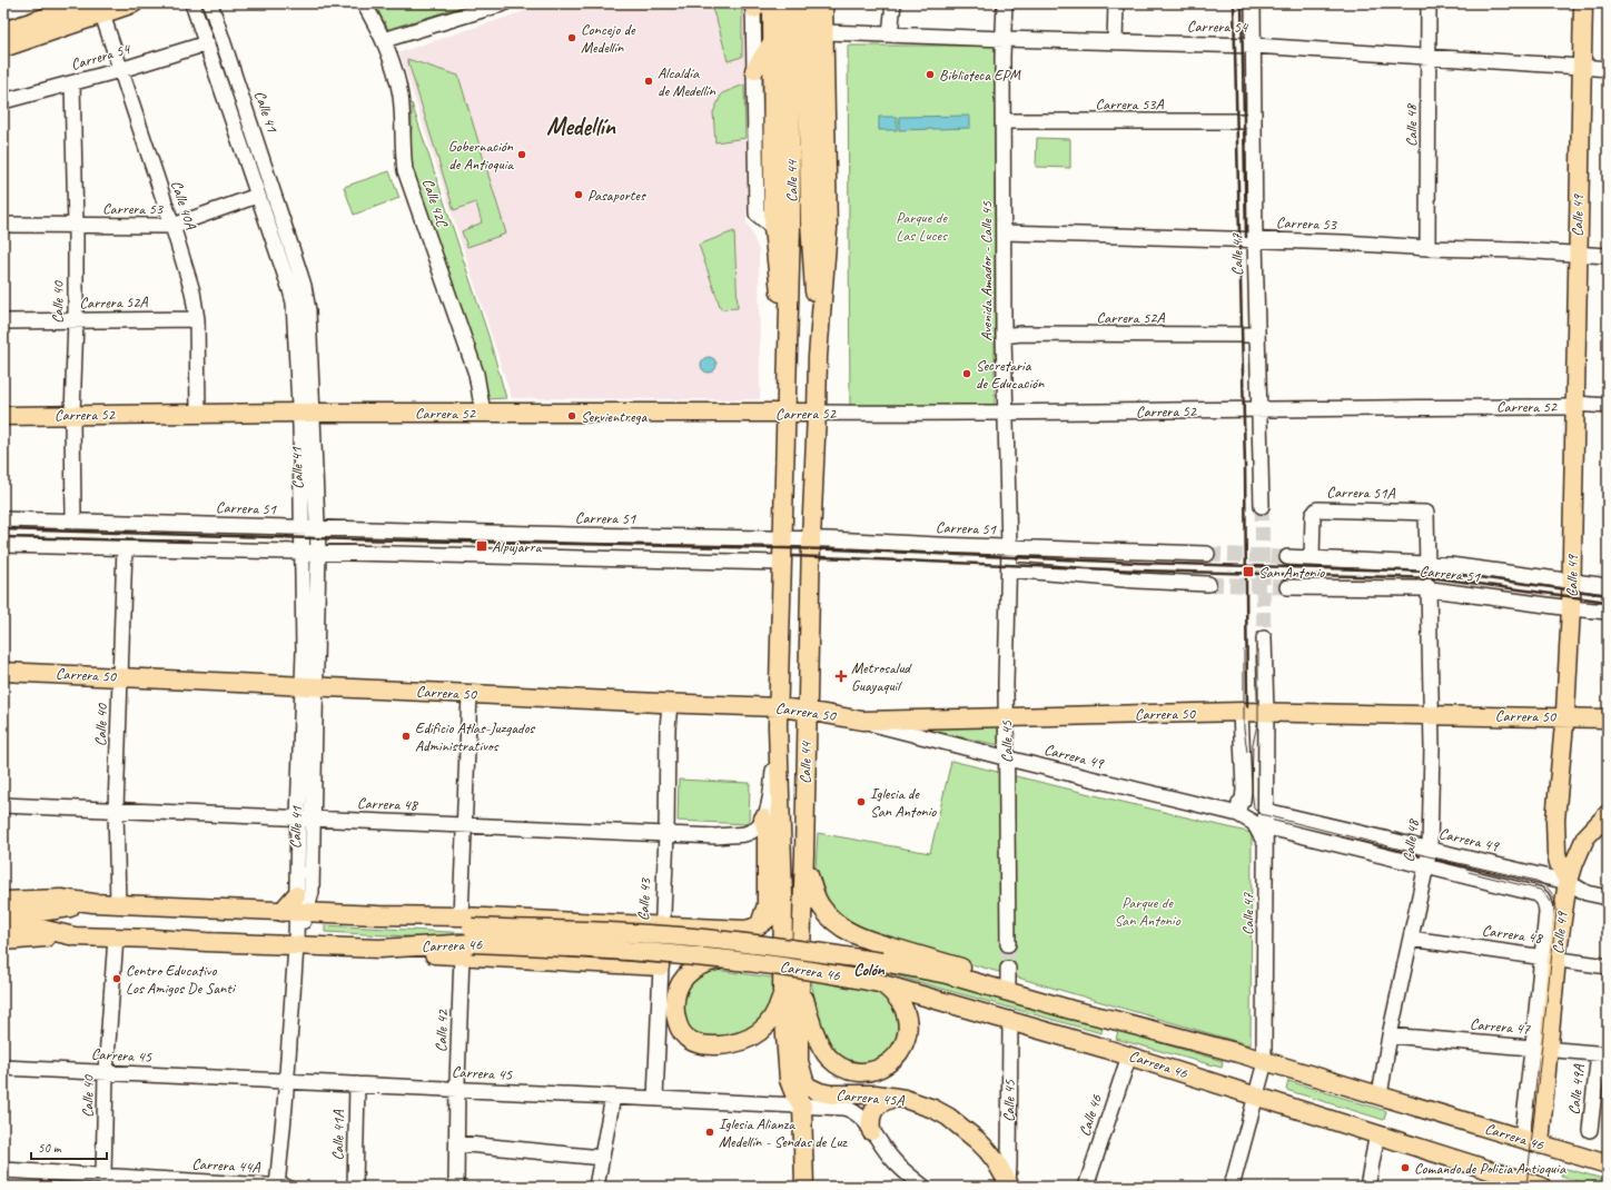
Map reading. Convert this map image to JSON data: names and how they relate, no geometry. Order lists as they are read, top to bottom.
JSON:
{
  "streets": {
    "main road": [
      "Calle 44",
      "Calle 49",
      "Carrera 52",
      "Carrera 50",
      "Carrera 46",
      "Carrera 45A"
    ],
    "street": [
      "Carrera 54",
      "Carrera 53A",
      "Calle 41",
      "Calle 48",
      "Calle 42C",
      "Calle 40A",
      "Carrera 53",
      "Calle 47",
      "Avenida Amador - Calle 45",
      "Calle 40",
      "Carrera 52A",
      "Carrera 51A",
      "Carrera 51",
      "Calle 45",
      "Carrera 49",
      "Carrera 48",
      "Calle 43",
      "Carrera 47",
      "Calle 42",
      "Carrera 45",
      "Calle 49A",
      "Calle 46",
      "Calle 41A",
      "Carrera 44A"
    ]
  },
  "crossings": [
    ["Carrera 54", "Calle 41"],
    ["Carrera 54", "Calle 48"],
    ["Carrera 54", "Calle 44"],
    ["Carrera 54", "Calle 40A"],
    ["Carrera 54", "Calle 49"],
    ["Carrera 54", "Calle 47"],
    ["Carrera 54", "Avenida Amador - Calle 45"],
    ["Carrera 54", "Calle 40"],
    ["Carrera 53A", "Calle 47"],
    ["Carrera 53A", "Avenida Amador - Calle 45"],
    ["Calle 41", "Carrera 53"],
    ["Calle 41", "Carrera 52"],
    ["Calle 41", "Carrera 51"],
    ["Calle 41", "Carrera 50"],
    ["Calle 41", "Carrera 48"],
    ["Calle 41", "Carrera 46"],
    ["Calle 41", "Carrera 45"],
    ["Calle 41", "Carrera 44A"],
    ["Calle 48", "Carrera 53"],
    ["Calle 48", "Calle 49"],
    ["Calle 48", "Carrera 51"],
    ["Calle 48", "Carrera 50"],
    ["Calle 48", "Carrera 49"],
    ["Calle 48", "Carrera 48"],
    ["Calle 48", "Carrera 46"],
    ["Calle 48", "Carrera 47"],
    ["Calle 44", "Carrera 52"],
    ["Calle 44", "Carrera 51"],
    ["Calle 44", "Carrera 50"],
    ["Calle 44", "Carrera 48"],
    ["Calle 44", "Carrera 46"],
    ["Calle 44", "Carrera 45"],
    ["Calle 44", "Carrera 45A"],
    ["Calle 42C", "Carrera 52"],
    ["Calle 40A", "Carrera 53"],
    ["Calle 40A", "Carrera 52A"],
    ["Calle 40A", "Carrera 52"],
    ["Carrera 53", "Calle 49"],
    ["Carrera 53", "Calle 47"],
    ["Carrera 53", "Avenida Amador - Calle 45"],
    ["Carrera 53", "Calle 40"],
    ["Calle 49", "Carrera 52"],
    ["Calle 49", "Carrera 51"],
    ["Calle 49", "Carrera 50"],
    ["Calle 49", "Carrera 49"],
    ["Calle 49", "Carrera 48"],
    ["Calle 49", "Carrera 46"],
    ["Calle 49", "Carrera 47"],
    ["Calle 47", "Carrera 52A"],
    ["Calle 47", "Carrera 52"],
    ["Calle 47", "Carrera 50"],
    ["Calle 47", "Carrera 49"],
    ["Calle 47", "Carrera 46"],
    ["Avenida Amador - Calle 45", "Carrera 52A"],
    ["Avenida Amador - Calle 45", "Carrera 52"],
    ["Avenida Amador - Calle 45", "Carrera 51"],
    ["Avenida Amador - Calle 45", "Calle 45"],
    ["Calle 40", "Carrera 52A"],
    ["Calle 40", "Carrera 52"],
    ["Calle 40", "Carrera 51"],
    ["Calle 40", "Carrera 50"],
    ["Calle 40", "Carrera 48"],
    ["Calle 40", "Carrera 46"],
    ["Calle 40", "Carrera 45"],
    ["Calle 40", "Carrera 44A"],
    ["Carrera 51A", "Carrera 51"],
    ["Carrera 51", "Calle 45"],
    ["Carrera 50", "Calle 45"],
    ["Carrera 50", "Carrera 49"],
    ["Carrera 50", "Calle 43"],
    ["Carrera 50", "Calle 42"],
    ["Calle 45", "Carrera 49"],
    ["Calle 45", "Carrera 46"],
    ["Calle 45", "Carrera 45A"],
    ["Carrera 48", "Calle 43"],
    ["Carrera 48", "Calle 42"],
    ["Calle 43", "Carrera 46"],
    ["Calle 43", "Carrera 45"],
    ["Carrera 46", "Calle 42"],
    ["Carrera 46", "Calle 46"],
    ["Carrera 47", "Calle 49A"],
    ["Calle 42", "Carrera 45"],
    ["Carrera 45", "Calle 41A"]
  ],
  "districts": ["Medellín", "Colón"],
  "parks": ["Parque de Las Luces", "Parque de San Antonio"],
  "places": {
    "other": [
      "Concejo de Medellín",
      "Biblioteca EPM",
      "Alcaldía de Medellín",
      "Gobernación de Antioquia",
      "Pasaportes",
      "Secretaria de Educación",
      "Servientrega",
      "Edificio Atlas-Juzgados Administrativos",
      "Iglesia de San Antonio",
      "Centro Educativo Los Amigos De Santi",
      "Iglesia Alianza Medellín - Sendas de Luz",
      "Comando de Policia Antioquia"
    ],
    "transit": ["Alpujarra", "San Antonio"],
    "health": ["Metrosalud Guayaquil"]
  },
  "scale_bar": "50 m"
}
